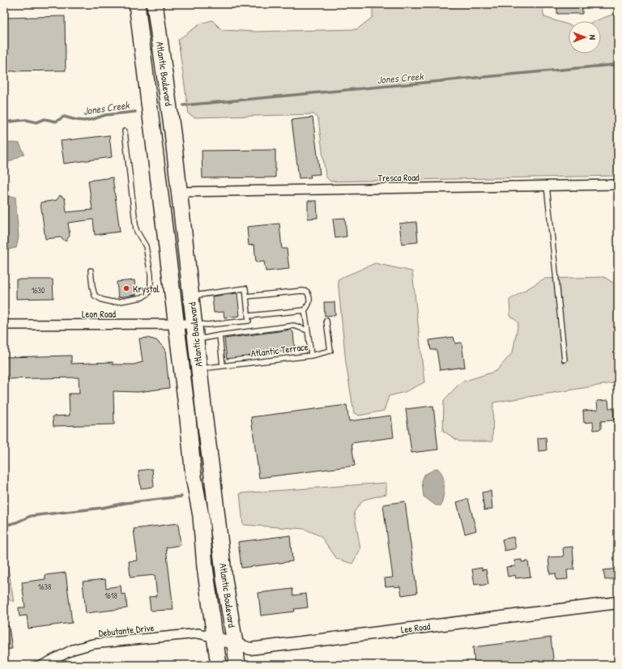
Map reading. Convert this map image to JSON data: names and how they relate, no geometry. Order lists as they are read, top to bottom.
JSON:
{
  "streets": {
    "highway": ["Atlantic Boulevard"],
    "street": [
      "Tresca Road",
      "Leon Road",
      "Lee Road",
      "Debutante Drive"
    ],
    "lane": ["Atlantic Terrace"]
  },
  "crossings": [
    ["Atlantic Boulevard", "Tresca Road"],
    ["Atlantic Boulevard", "Leon Road"],
    ["Atlantic Boulevard", "Atlantic Terrace"],
    ["Atlantic Boulevard", "Lee Road"],
    ["Atlantic Boulevard", "Debutante Drive"],
    ["Lee Road", "Debutante Drive"]
  ],
  "water": ["Jones Creek"],
  "places": ["Krystal"],
  "house_numbers": ["1630", "1638", "1618"],
  "north": "right"
}
